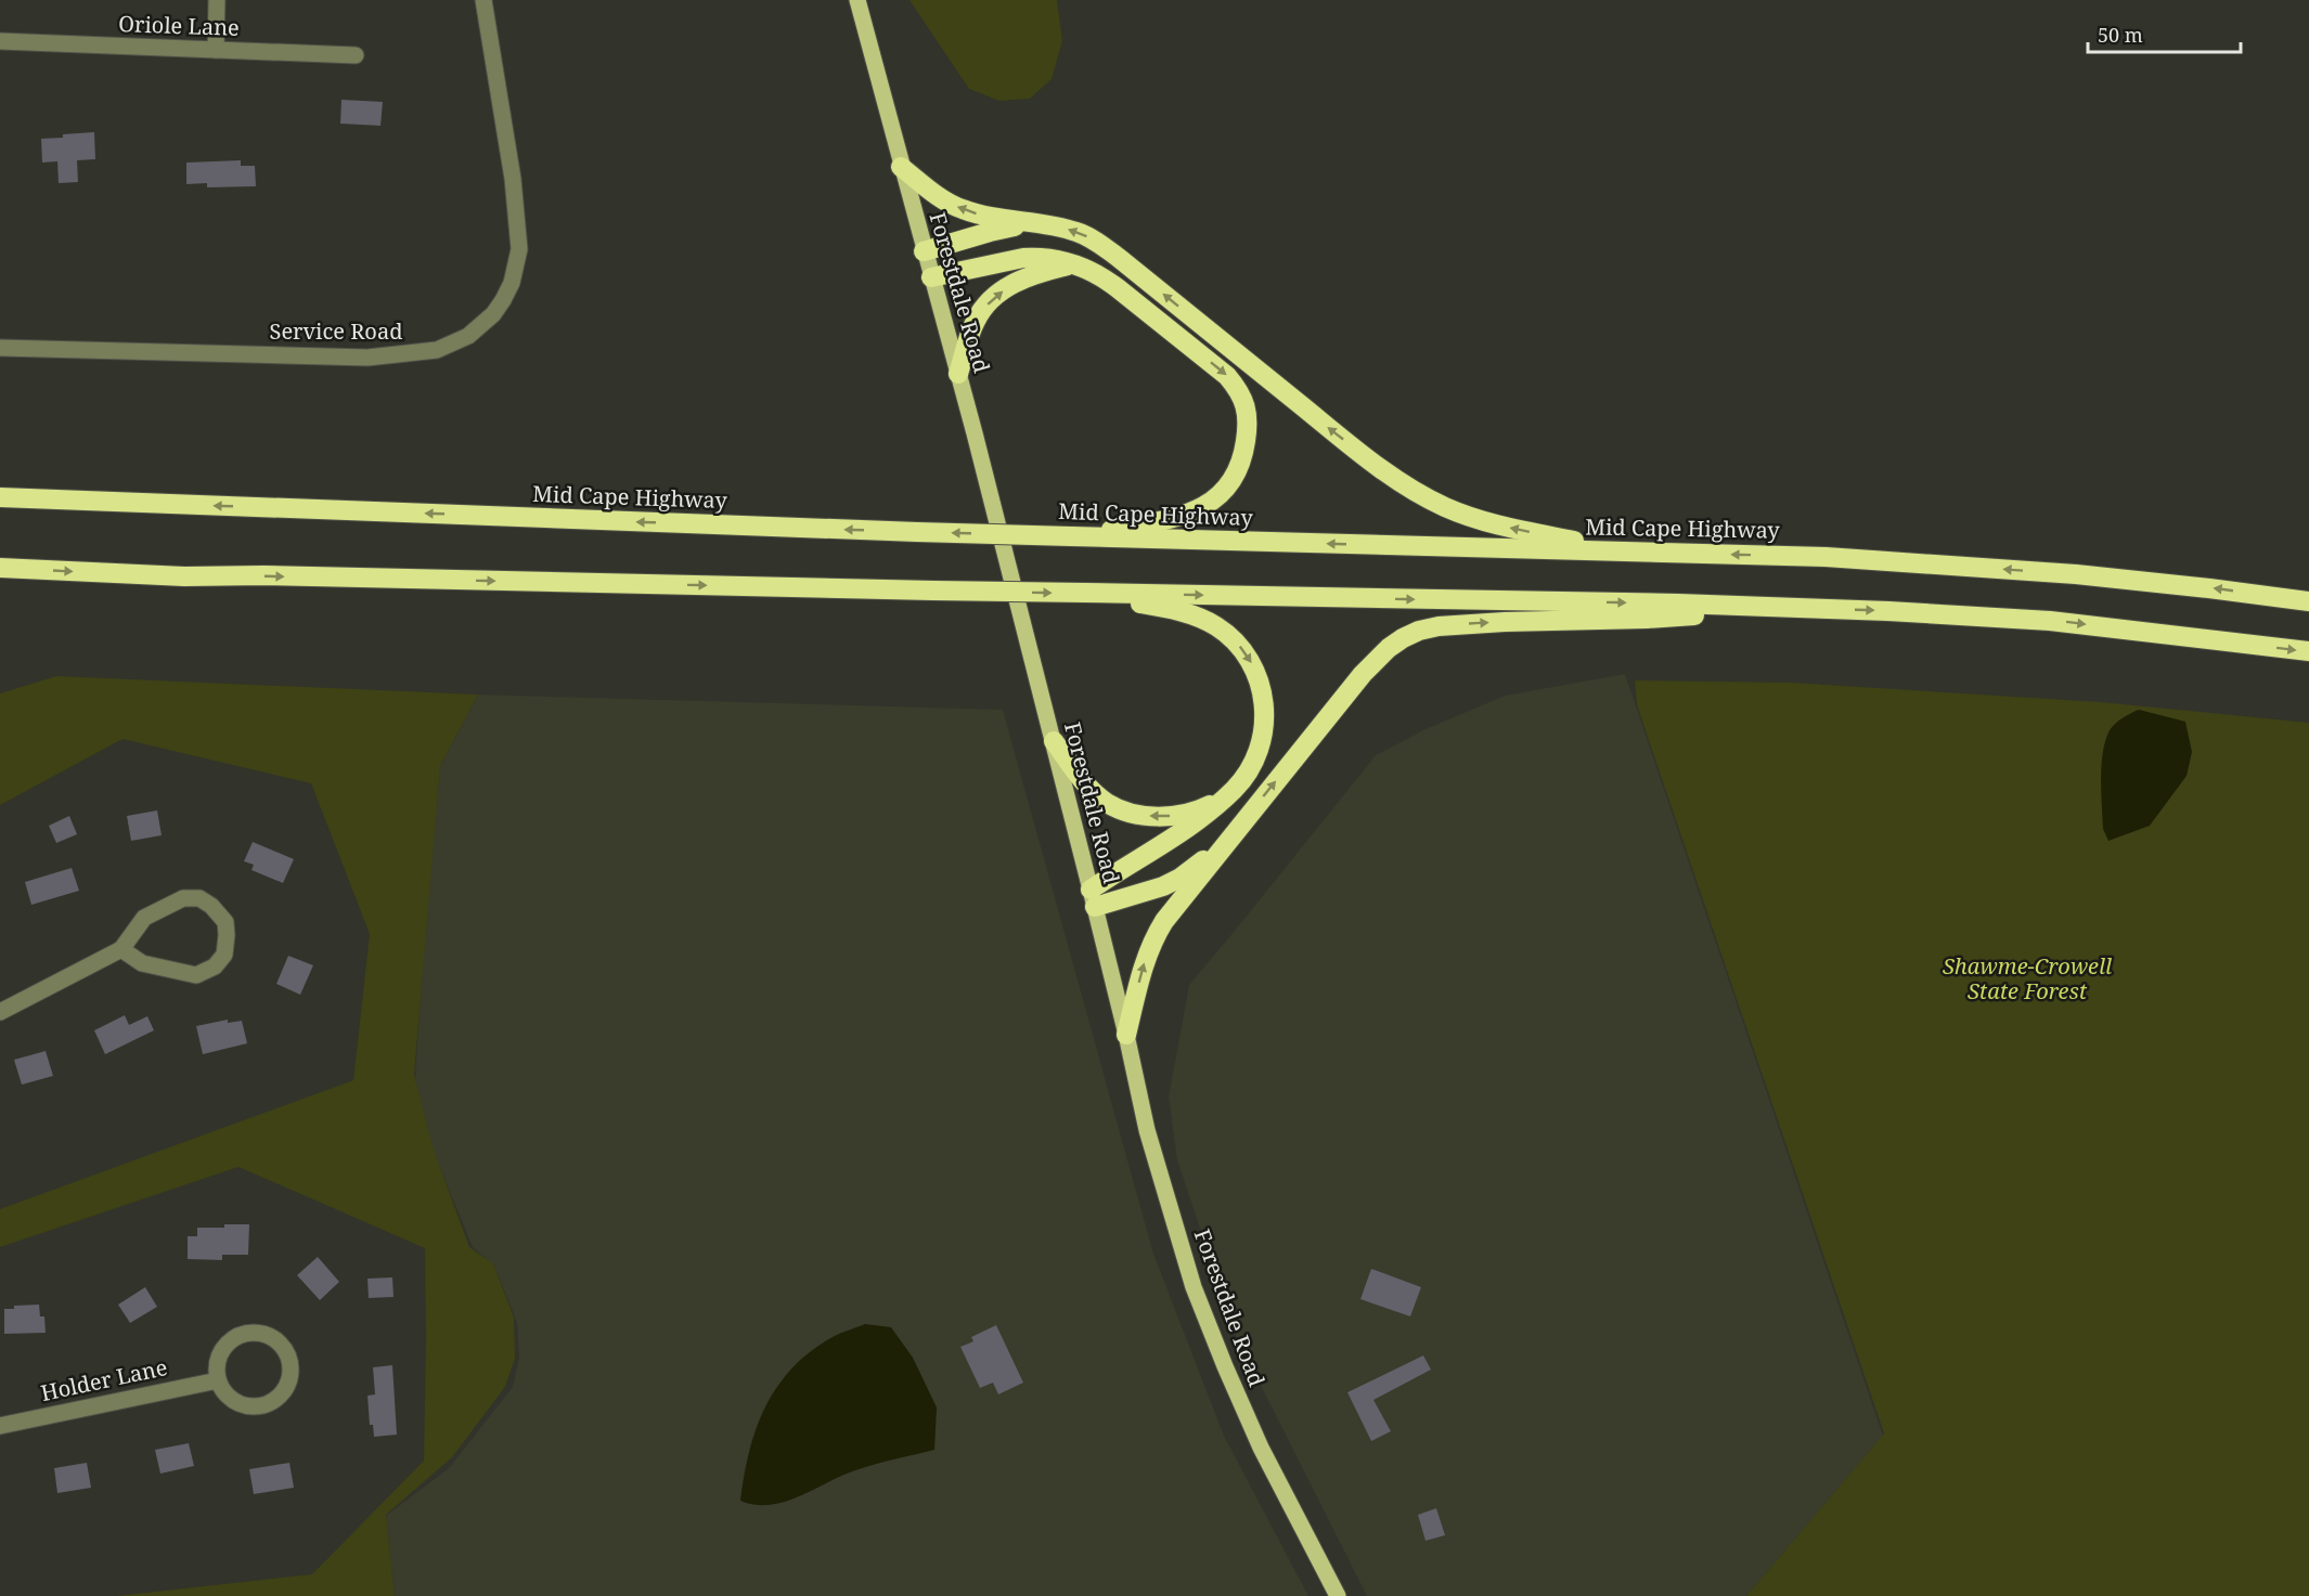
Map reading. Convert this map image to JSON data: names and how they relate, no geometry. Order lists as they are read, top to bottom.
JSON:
{
  "streets": {
    "highway": ["Mid Cape Highway"],
    "main road": ["Forestdale Road"],
    "street": ["Oriole Lane", "Service Road", "Holder Lane"]
  },
  "parks": ["Shawme-Crowell State Forest"],
  "scale_bar": "50 m"
}
